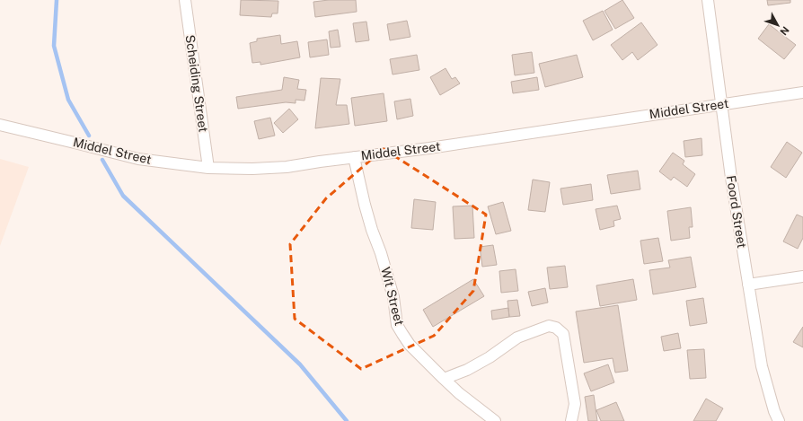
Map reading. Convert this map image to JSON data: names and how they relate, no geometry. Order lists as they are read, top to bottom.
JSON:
{
  "streets": {
    "street": [
      "Scheiding Street",
      "Middel Street",
      "Foord Street",
      "Wit Street"
    ]
  },
  "crossings": [
    ["Scheiding Street", "Middel Street"],
    ["Middel Street", "Foord Street"],
    ["Middel Street", "Wit Street"]
  ],
  "north": "bottom right"
}
